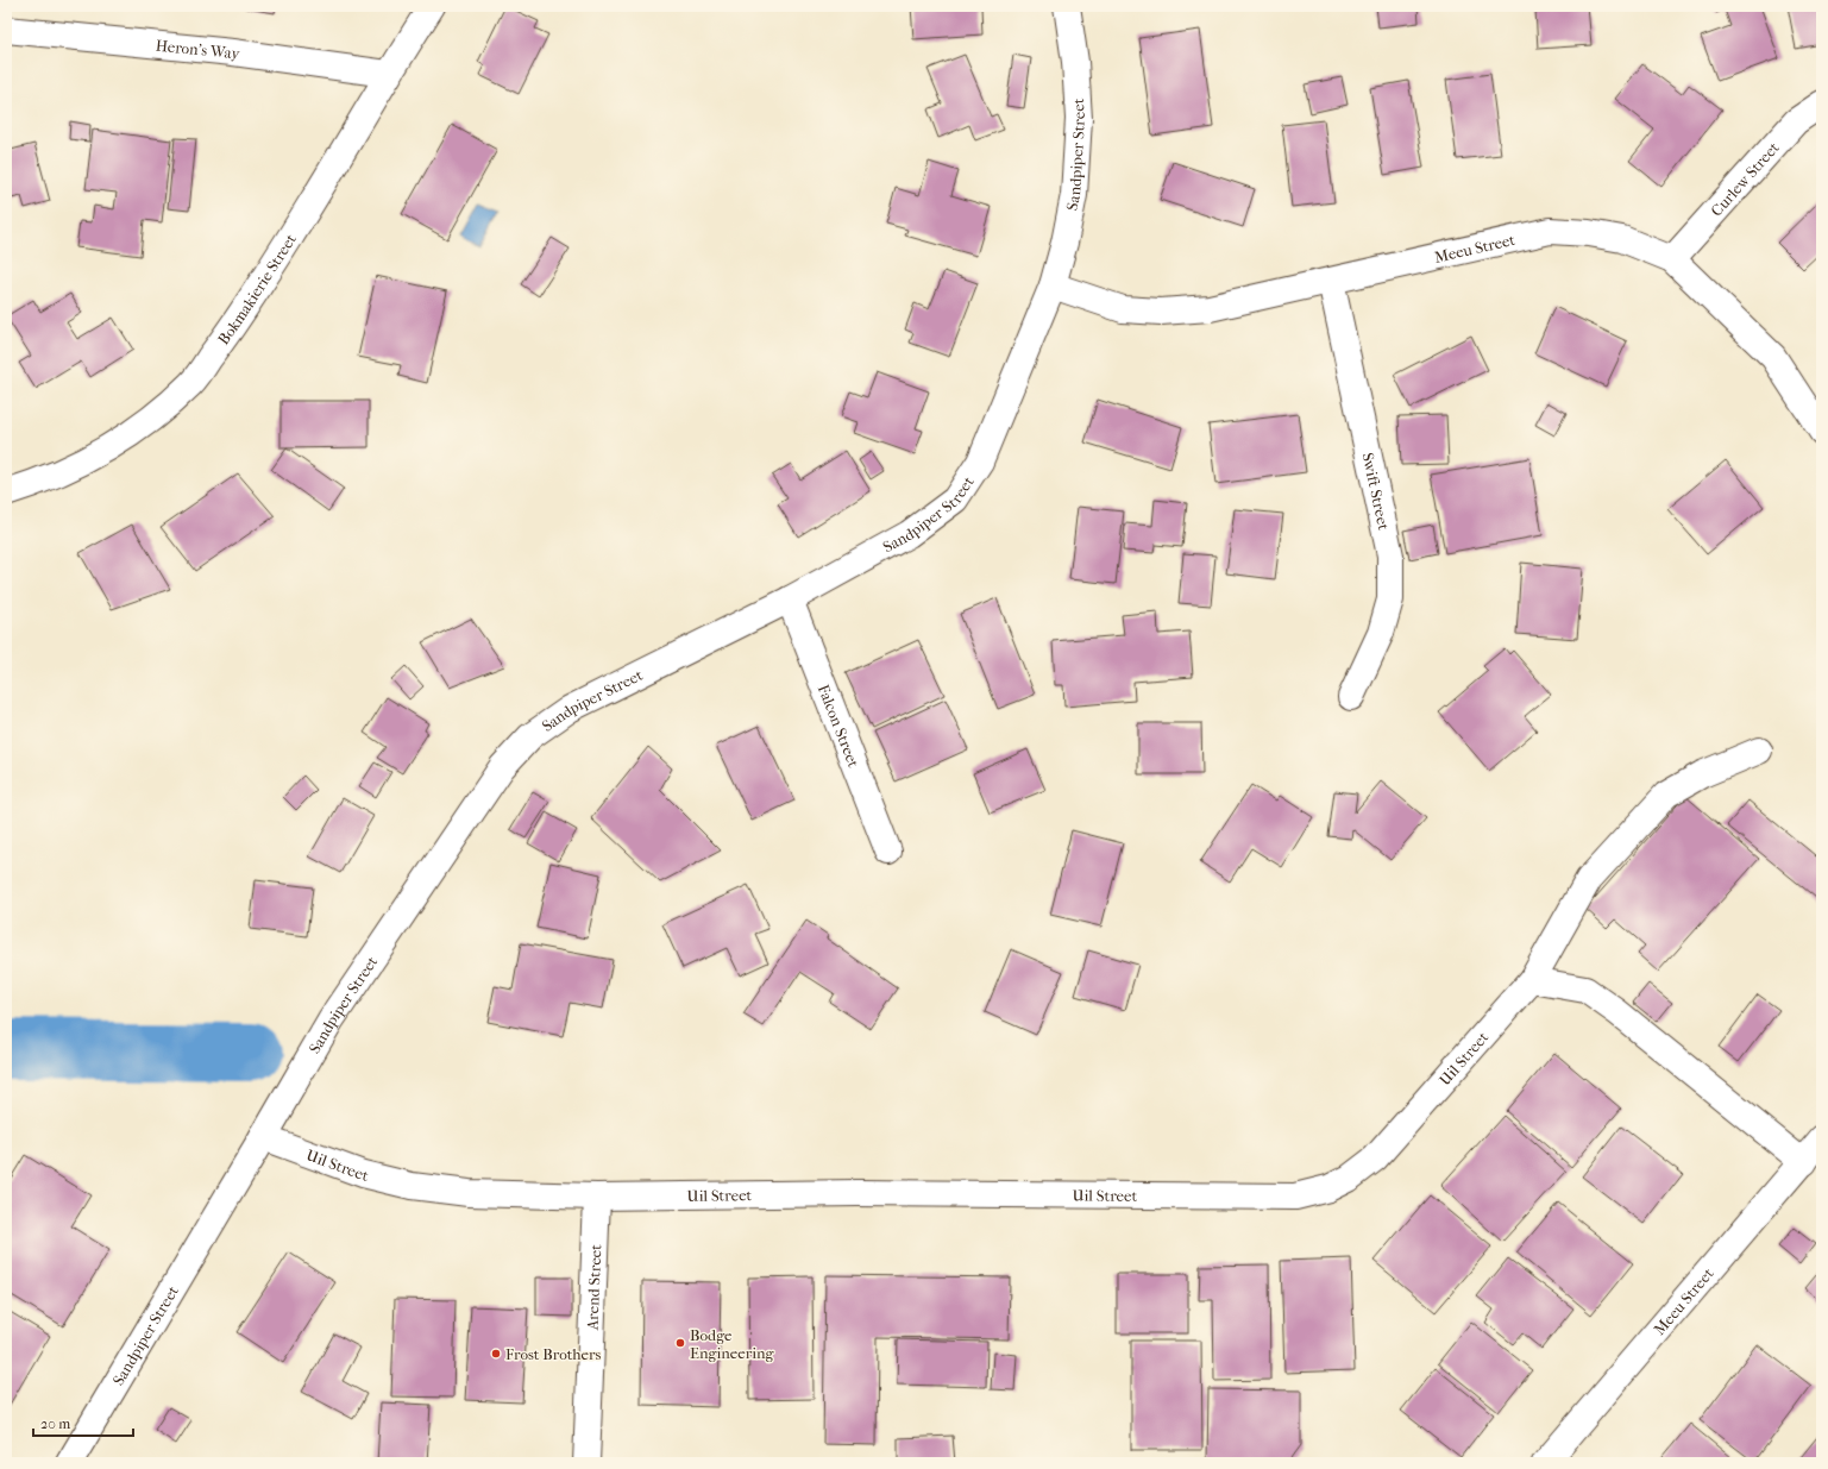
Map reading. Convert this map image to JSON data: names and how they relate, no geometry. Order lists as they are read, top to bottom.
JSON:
{
  "streets": {
    "street": [
      "Heron's Way",
      "Sandpiper Street",
      "Curlew Street",
      "Meeu Street",
      "Bokmakierie Street",
      "Swift Street",
      "Falcon Street",
      "Uil Street",
      "Arend Street"
    ]
  },
  "crossings": [
    ["Heron's Way", "Bokmakierie Street"],
    ["Sandpiper Street", "Meeu Street"],
    ["Sandpiper Street", "Falcon Street"],
    ["Sandpiper Street", "Uil Street"],
    ["Curlew Street", "Meeu Street"],
    ["Meeu Street", "Swift Street"],
    ["Uil Street", "Arend Street"]
  ],
  "places": ["Bodge Engineering", "Frost Brothers"],
  "scale_bar": "20 m"
}
